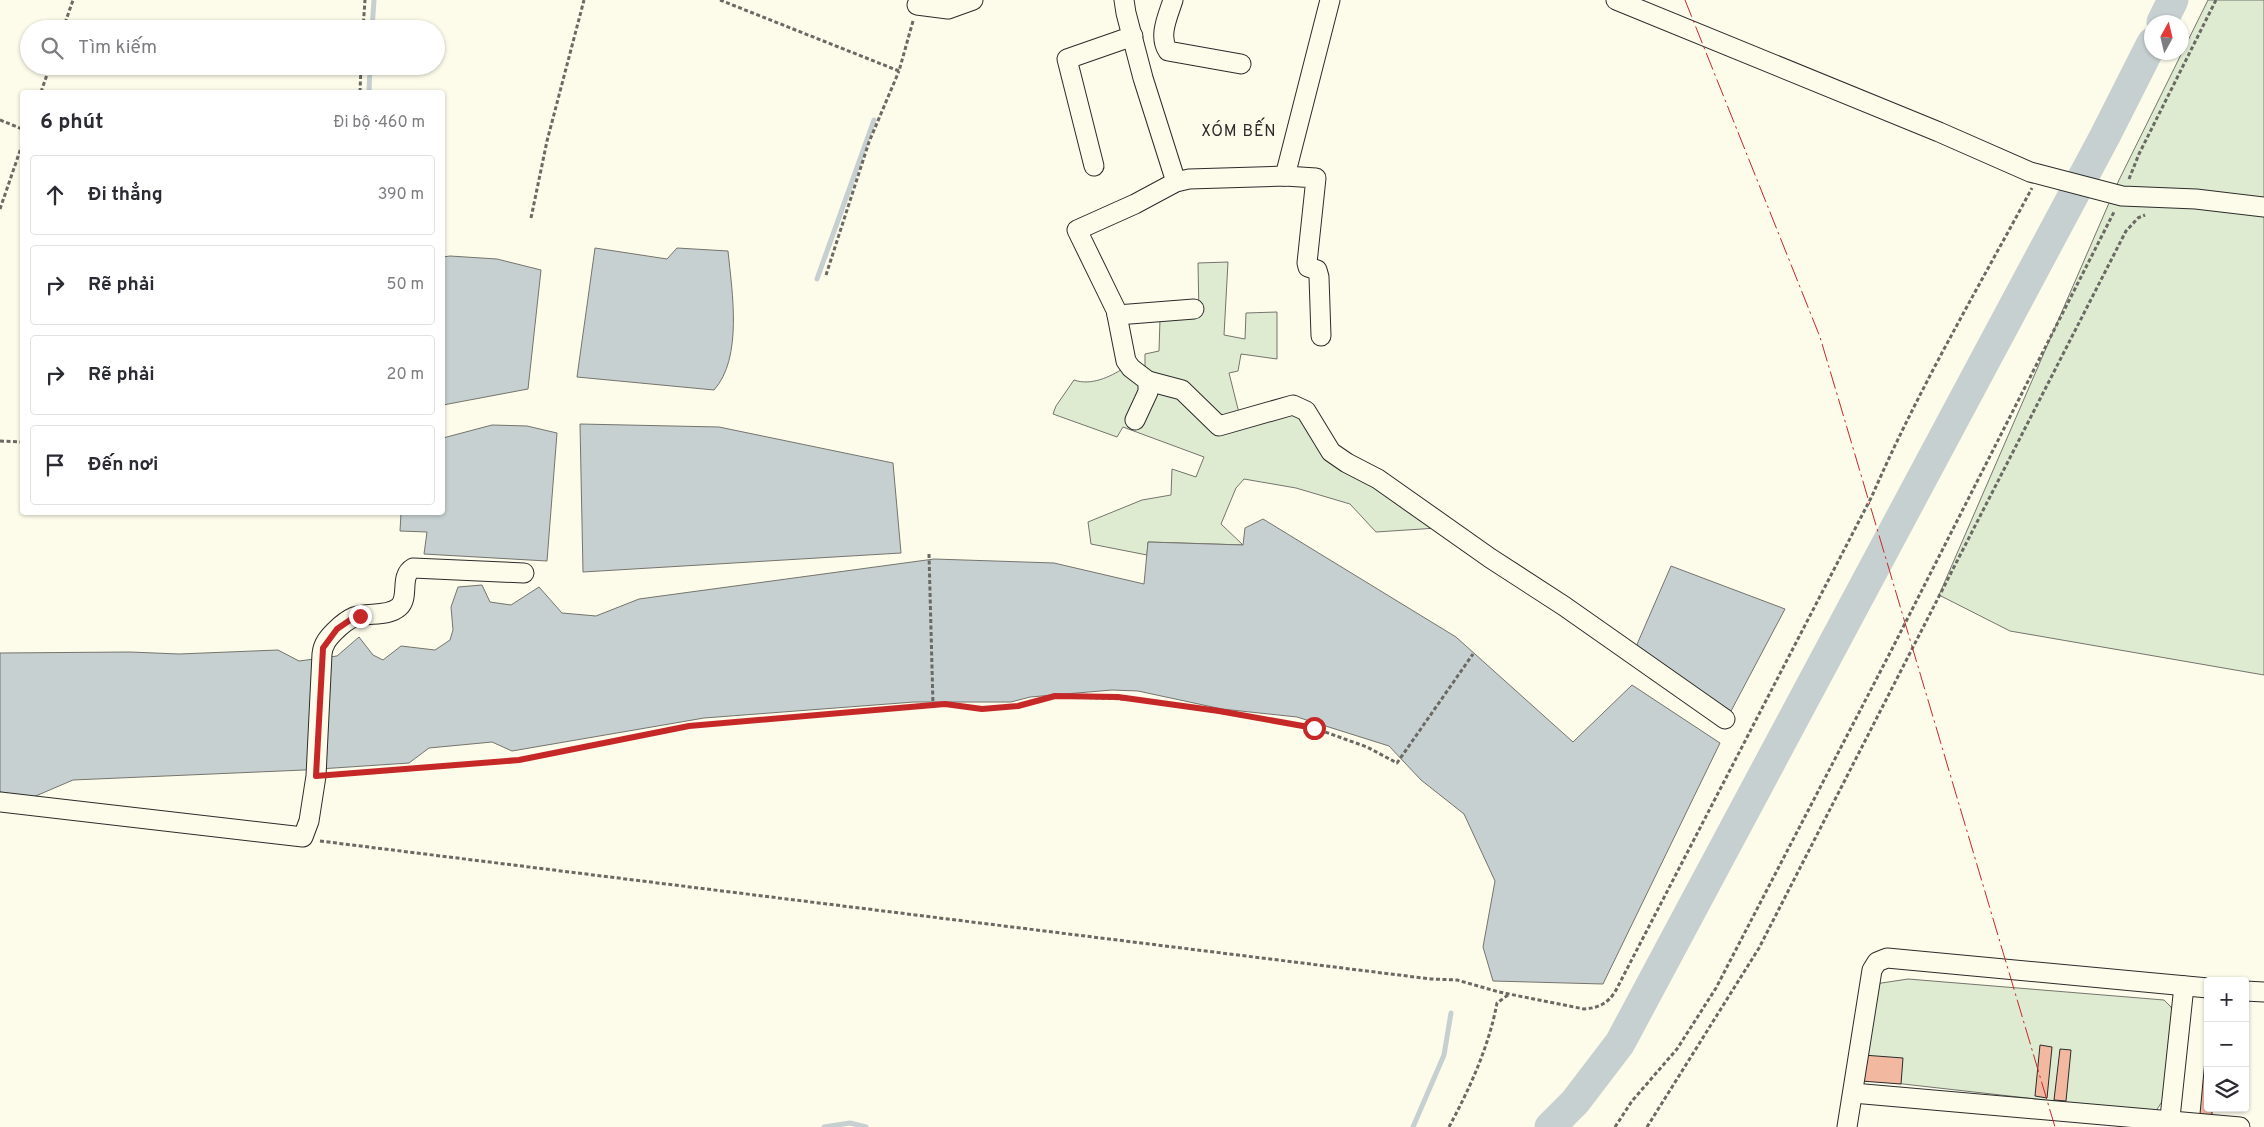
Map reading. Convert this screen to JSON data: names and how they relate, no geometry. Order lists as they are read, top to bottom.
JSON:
{
  "districts": ["XÓM BẾN"],
  "north": "top",
  "page": {
    "search": "Tìm kiếm",
    "heading": ["6 phút", "Đi bộ · 460 m"],
    "list": [
      ["Đi thẳng", "390 m"],
      ["Rẽ phải", "50 m"],
      ["Rẽ phải", "20 m"],
      "Đến nơi"
    ],
    "map_buttons": ["+", "−"]
  }
}
